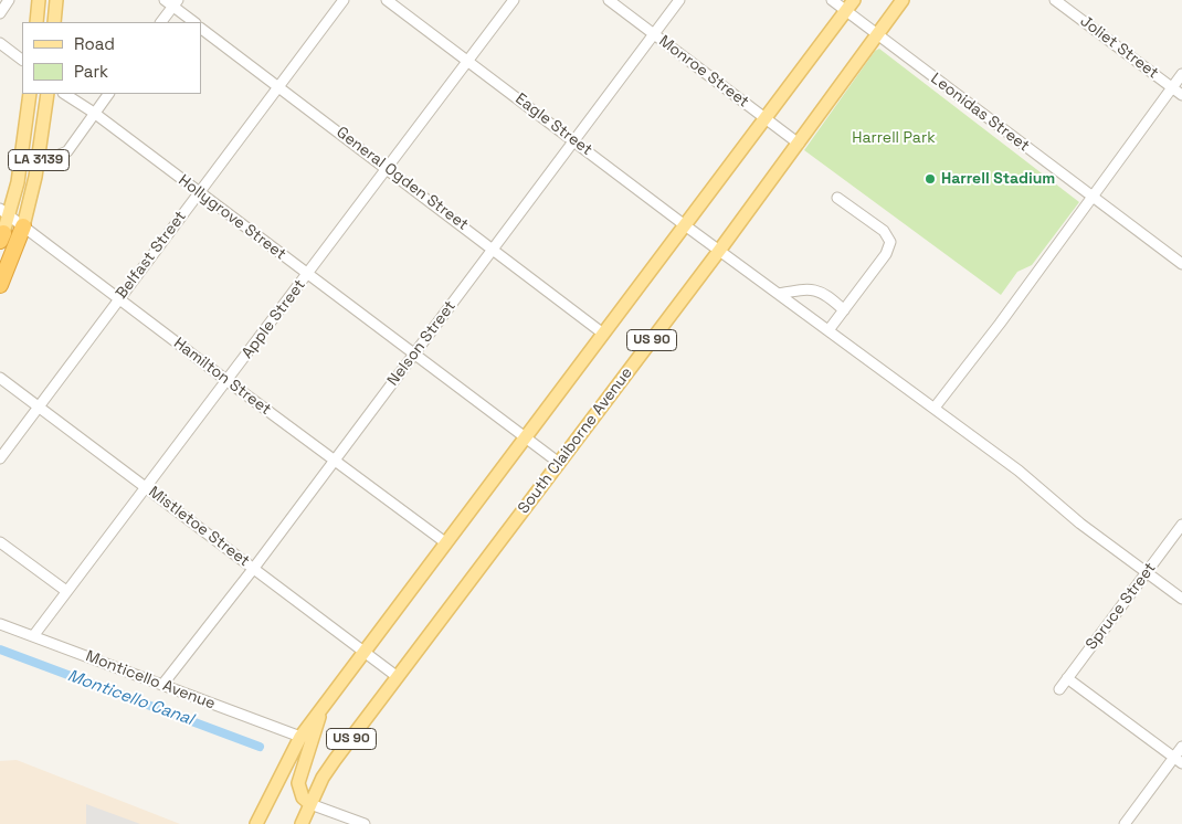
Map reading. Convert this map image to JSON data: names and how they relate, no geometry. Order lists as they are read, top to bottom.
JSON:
{
  "streets": {
    "highway": ["LA 3139"],
    "main road": ["US 90", "South Claiborne Avenue"],
    "street": [
      "Joliet Street",
      "Monroe Street",
      "Leonidas Street",
      "Eagle Street",
      "General Ogden Street",
      "Hollygrove Street",
      "Belfast Street",
      "Apple Street",
      "Nelson Street",
      "Hamilton Street",
      "Mistletoe Street",
      "Spruce Street",
      "Monticello Avenue"
    ]
  },
  "crossings": [
    ["Monroe Street", "US 90"],
    ["Monroe Street", "Nelson Street"],
    ["Monroe Street", "South Claiborne Avenue"],
    ["Leonidas Street", "US 90"],
    ["Leonidas Street", "South Claiborne Avenue"],
    ["Eagle Street", "Apple Street"],
    ["Eagle Street", "US 90"],
    ["Eagle Street", "Nelson Street"],
    ["Eagle Street", "South Claiborne Avenue"],
    ["Eagle Street", "Spruce Street"],
    ["LA 3139", "Hamilton Street"],
    ["General Ogden Street", "Belfast Street"],
    ["General Ogden Street", "Apple Street"],
    ["General Ogden Street", "US 90"],
    ["General Ogden Street", "Nelson Street"],
    ["Hollygrove Street", "Belfast Street"],
    ["Hollygrove Street", "Apple Street"],
    ["Hollygrove Street", "US 90"],
    ["Hollygrove Street", "Nelson Street"],
    ["Hollygrove Street", "South Claiborne Avenue"],
    ["Belfast Street", "Hamilton Street"],
    ["Belfast Street", "Mistletoe Street"],
    ["Apple Street", "Hamilton Street"],
    ["Apple Street", "Mistletoe Street"],
    ["Apple Street", "Monticello Avenue"],
    ["US 90", "Hamilton Street"],
    ["US 90", "South Claiborne Avenue"],
    ["US 90", "Mistletoe Street"],
    ["US 90", "Monticello Avenue"],
    ["Nelson Street", "Hamilton Street"],
    ["Nelson Street", "Mistletoe Street"],
    ["Nelson Street", "Monticello Avenue"],
    ["South Claiborne Avenue", "Mistletoe Street"]
  ],
  "water": ["Monticello Canal"],
  "parks": ["Harrell Park"],
  "places": ["Harrell Stadium"],
  "legend": ["Road", "Park"]
}
